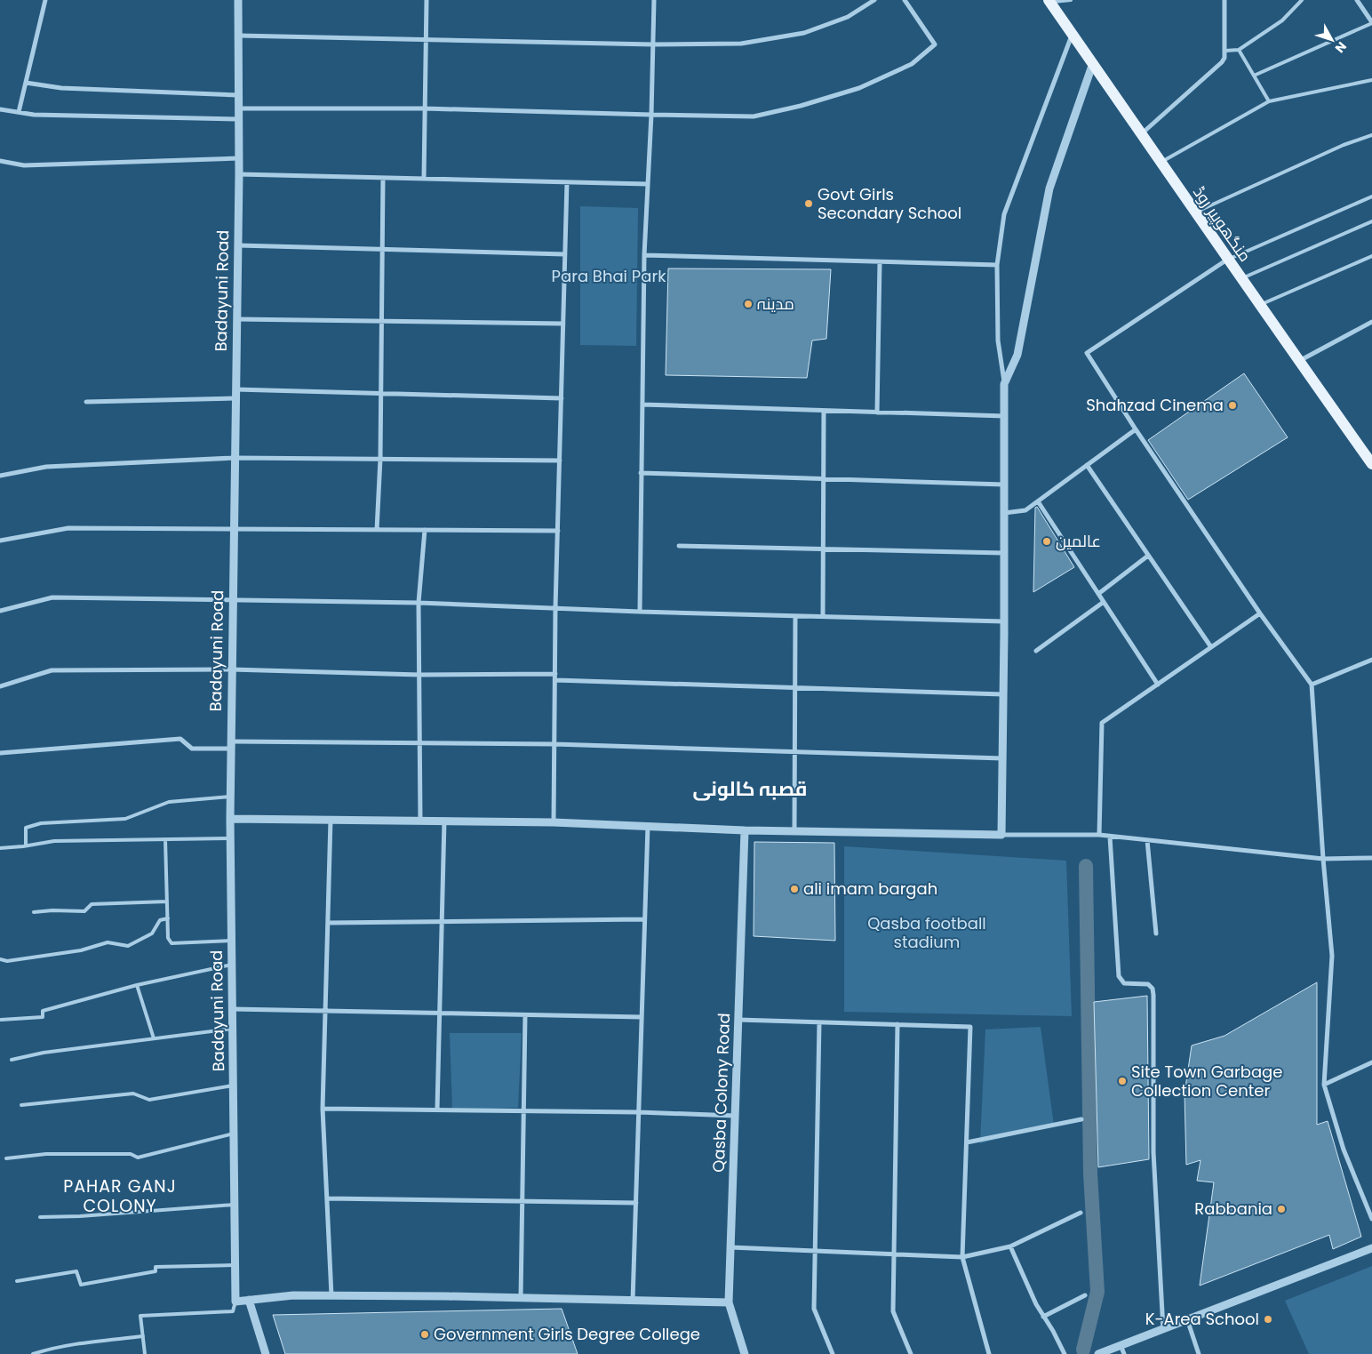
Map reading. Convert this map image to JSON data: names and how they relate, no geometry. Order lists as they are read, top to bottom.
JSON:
{
  "streets": {
    "main road": ["منگھوپیر روڈ"],
    "street": ["Badayuni Road", "Qasba Colony Road"]
  },
  "districts": ["قصبہ کالونی", "PAHAR GANJ COLONY"],
  "parks": ["Para Bhai Park", "Qasba football stadium"],
  "places": [
    "Govt Girls Secondary School",
    "مدینہ",
    "Shahzad Cinema",
    "عالمین",
    "ali imam bargah",
    "Site Town Garbage Collection Center",
    "Rabbania",
    "K-Area School",
    "Government Girls Degree College"
  ],
  "north": "bottom right"
}
